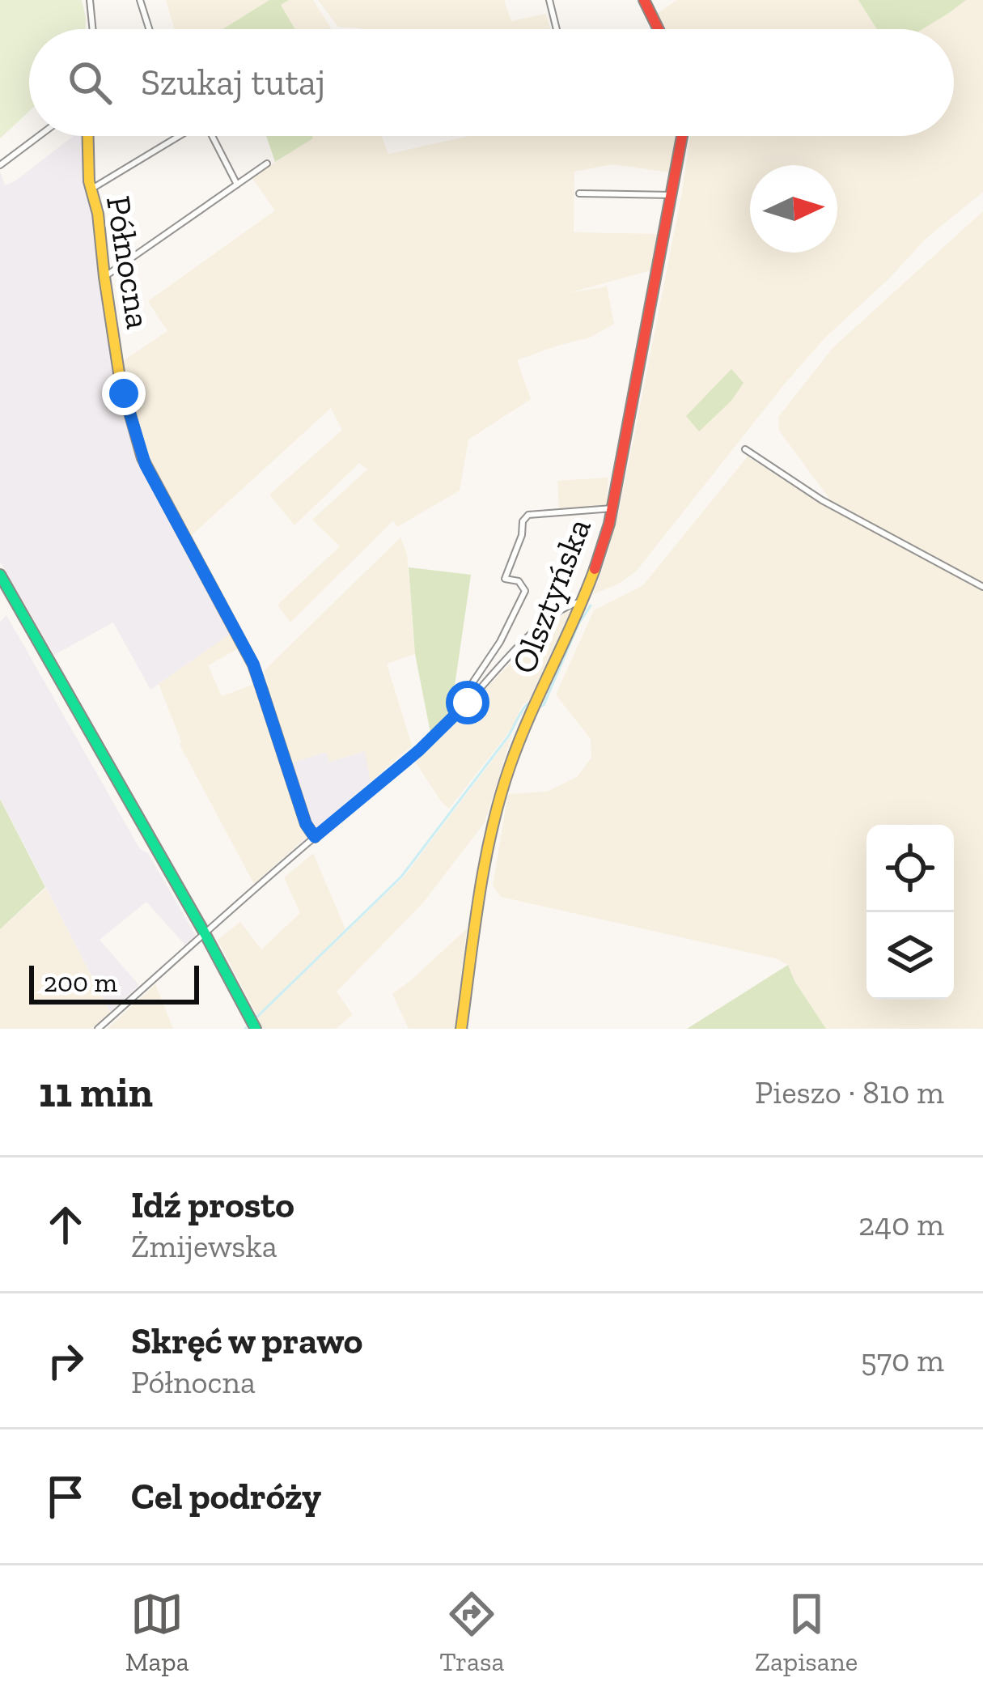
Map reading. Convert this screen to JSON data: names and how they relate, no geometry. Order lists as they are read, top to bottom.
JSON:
{
  "streets": {
    "street": ["Północna", "Olsztyńska"]
  },
  "scale_bar": "200 m",
  "north": "right",
  "page": {
    "search": "Szukaj tutaj",
    "scale": "200 m",
    "heading": ["11 min", "Pieszo · 810 m"],
    "list": [
      ["Idź prosto", "Żmijewska", "240 m"],
      ["Skręć w prawo", "Północna", "570 m"],
      "Cel podróży"
    ],
    "nav": ["Mapa", "Trasa", "Zapisane"]
  }
}
